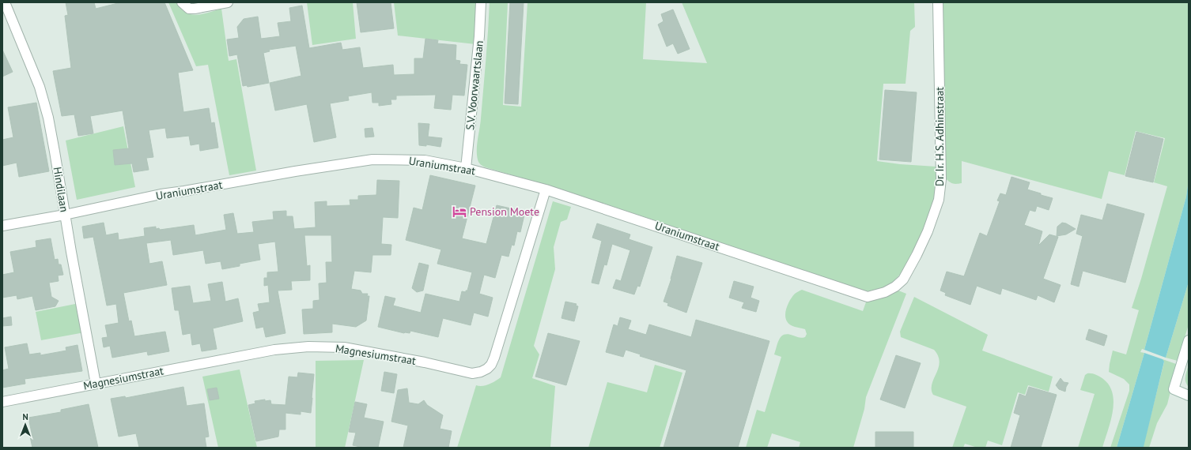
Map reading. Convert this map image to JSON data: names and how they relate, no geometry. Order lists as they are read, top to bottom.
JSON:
{
  "streets": {
    "street": [
      "S.V. Voorwaartslaan",
      "Dr. Ir. H.S. Adhinstraat",
      "Uraniumstraat",
      "Hindilaan",
      "Magnesiumstraat"
    ]
  },
  "crossings": [
    ["S.V. Voorwaartslaan", "Uraniumstraat"],
    ["Dr. Ir. H.S. Adhinstraat", "Uraniumstraat"],
    ["Uraniumstraat", "Hindilaan"],
    ["Uraniumstraat", "Magnesiumstraat"],
    ["Hindilaan", "Magnesiumstraat"]
  ],
  "places": {
    "hotel": ["Pension Moete"]
  },
  "north": "top"
}
